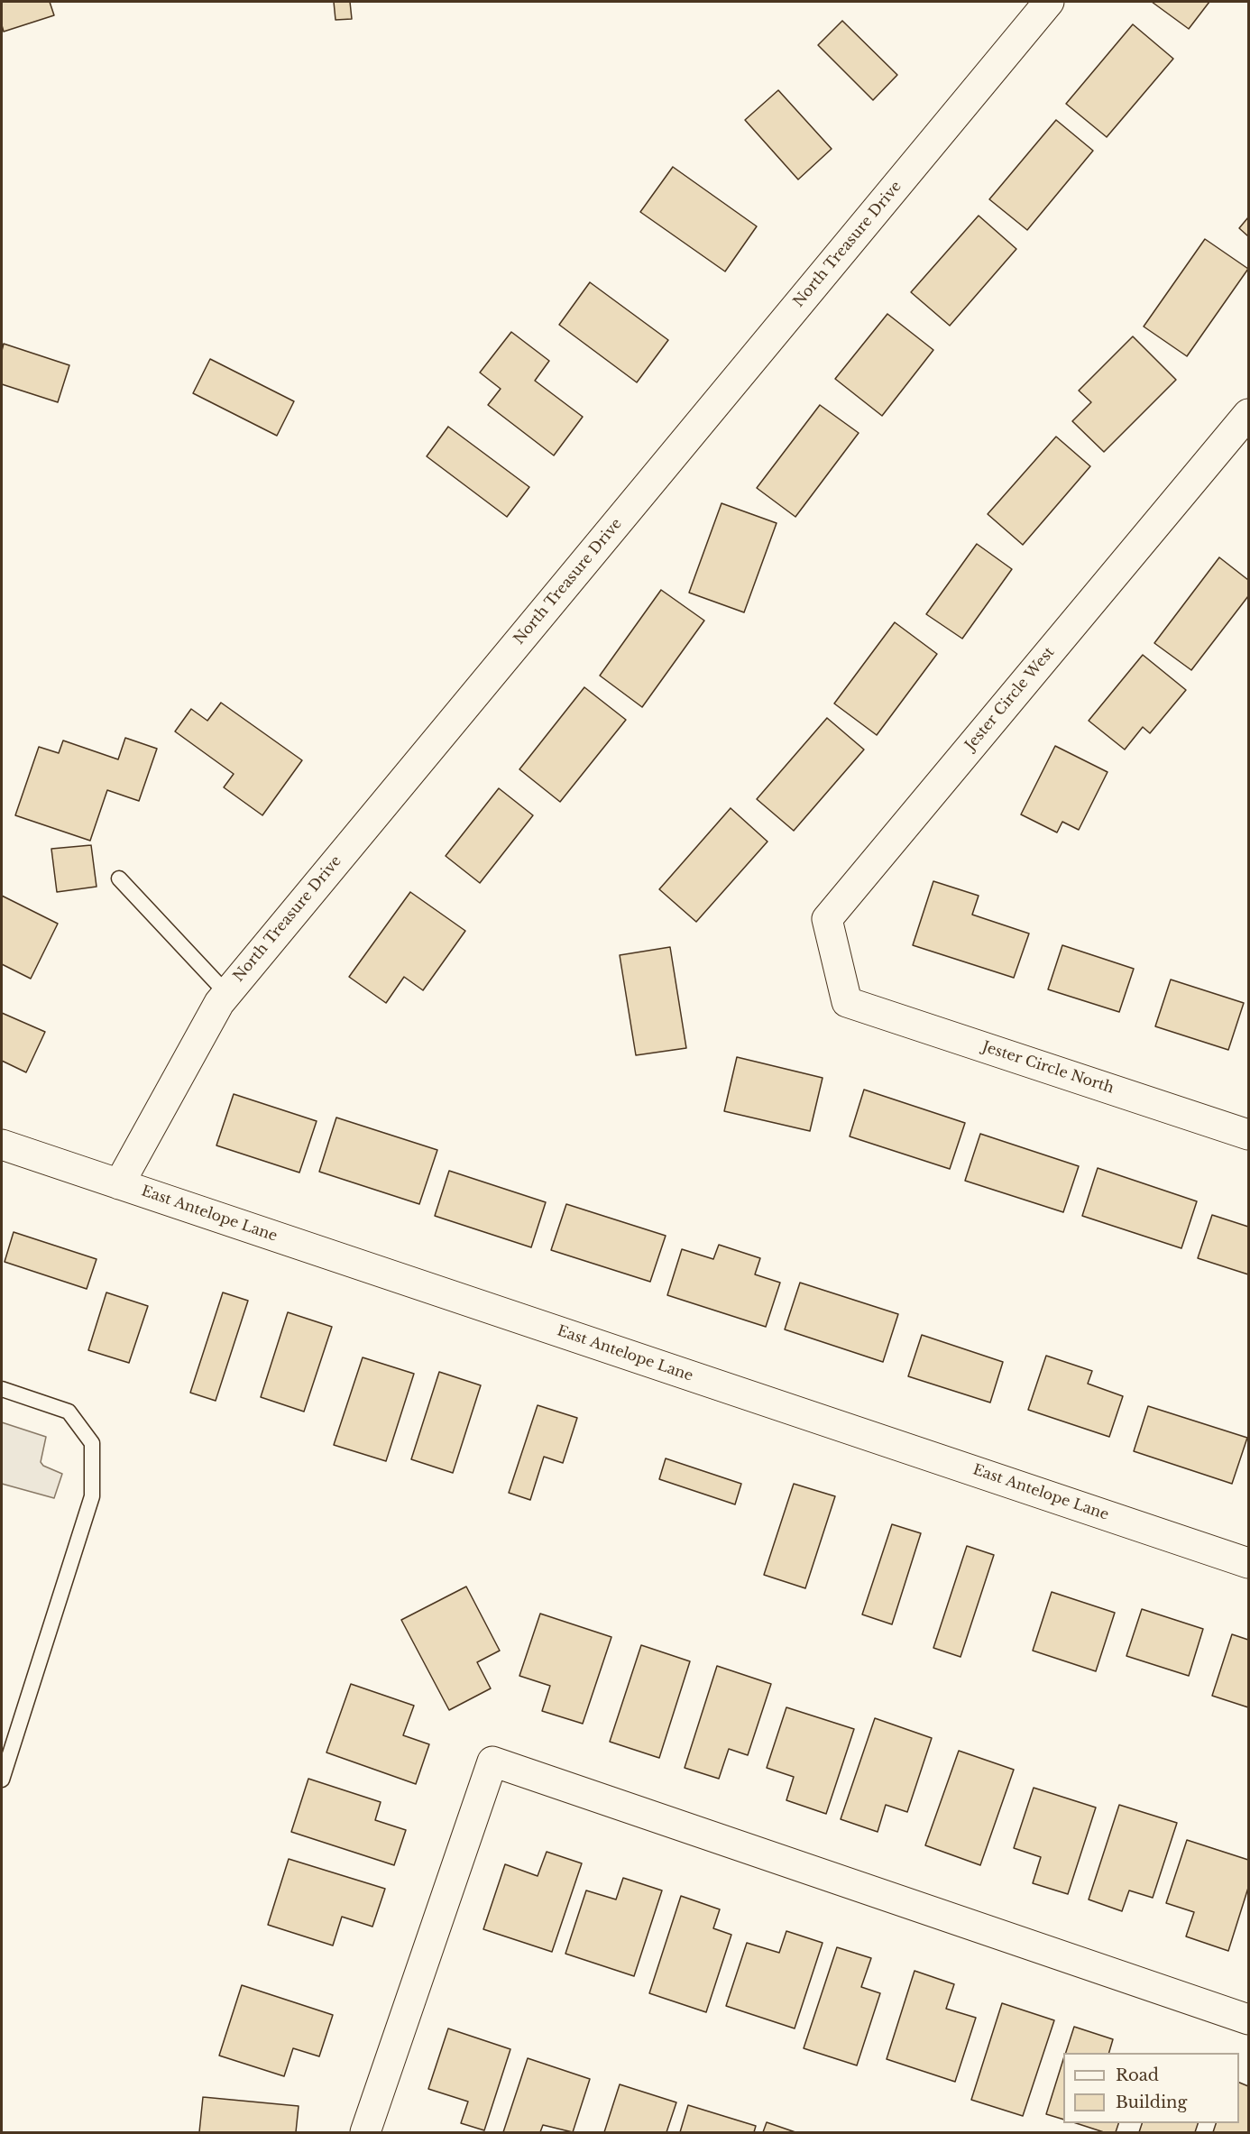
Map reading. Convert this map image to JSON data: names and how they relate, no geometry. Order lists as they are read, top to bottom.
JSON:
{
  "streets": {
    "street": [
      "North Treasure Drive",
      "Jester Circle West",
      "Jester Circle North",
      "East Antelope Lane"
    ]
  },
  "crossings": [
    ["North Treasure Drive", "East Antelope Lane"],
    ["Jester Circle West", "Jester Circle North"]
  ],
  "legend": ["Road", "Building"]
}
